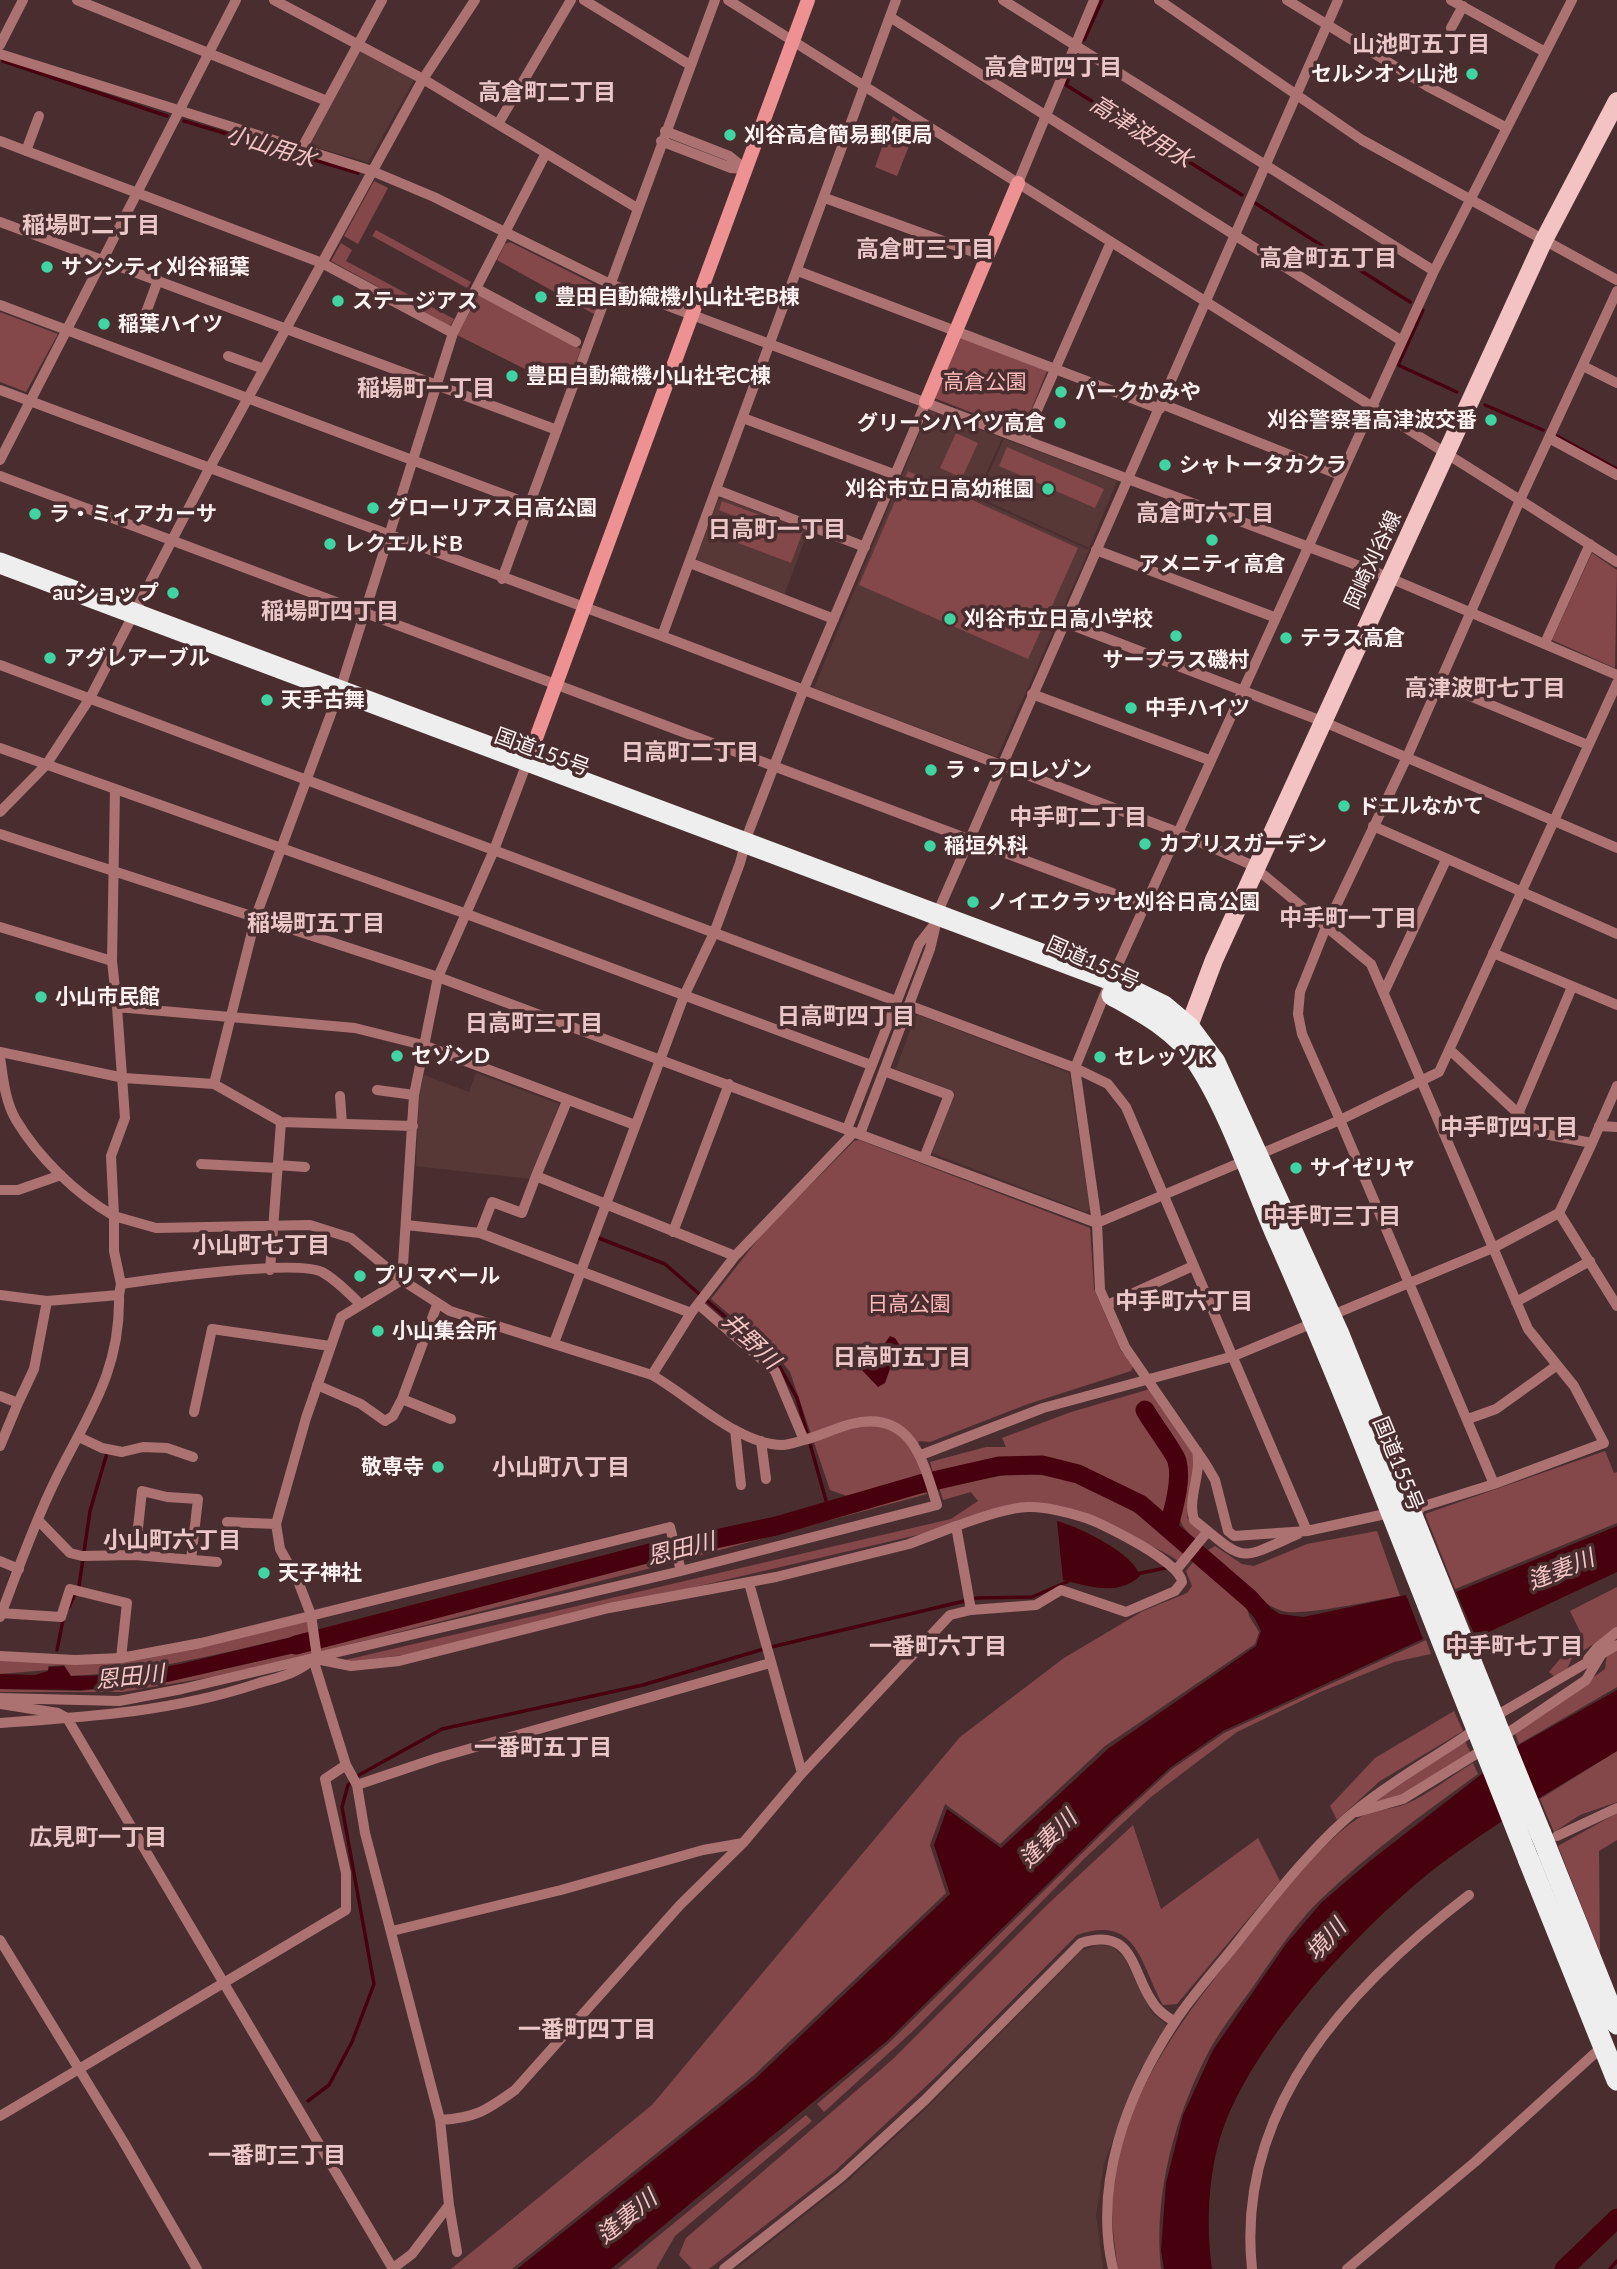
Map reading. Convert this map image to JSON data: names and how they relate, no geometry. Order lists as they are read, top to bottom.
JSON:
{
  "streets": {
    "highway": ["国道155号"],
    "main road": ["岡崎刈谷線"]
  },
  "crossings": [
    ["岡崎刈谷線", "国道155号"]
  ],
  "districts": [
    "山池町五丁目",
    "高倉町四丁目",
    "高倉町二丁目",
    "稲場町二丁目",
    "高倉町三丁目",
    "高倉町五丁目",
    "稲場町一丁目",
    "高倉町六丁目",
    "日高町一丁目",
    "稲場町四丁目",
    "高津波町七丁目",
    "日高町二丁目",
    "中手町二丁目",
    "中手町一丁目",
    "稲場町五丁目",
    "日高町四丁目",
    "日高町三丁目",
    "中手町四丁目",
    "中手町三丁目",
    "小山町七丁目",
    "中手町六丁目",
    "日高町五丁目",
    "小山町八丁目",
    "小山町六丁目",
    "一番町六丁目",
    "中手町七丁目",
    "一番町五丁目",
    "広見町一丁目",
    "一番町四丁目",
    "一番町三丁目"
  ],
  "water": [
    "高津波用水",
    "小山用水",
    "井野川",
    "恩田川",
    "逢妻川",
    "境川"
  ],
  "parks": ["高倉公園", "日高公園"],
  "places": [
    "セルシオン山池",
    "刈谷高倉簡易郵便局",
    "サンシティ刈谷稲葉",
    "豊田自動織機小山社宅B棟",
    "ステージアス",
    "稲葉ハイツ",
    "豊田自動織機小山社宅C棟",
    "パークかみや",
    "刈谷警察署高津波交番",
    "グリーンハイツ高倉",
    "シャトータカクラ",
    "刈谷市立日高幼稚園",
    "グローリアス日高公園",
    "ラ・ミィアカーサ",
    "アメニティ高倉",
    "レクエルドB",
    "auショップ",
    "刈谷市立日高小学校",
    "サープラス磯村",
    "テラス高倉",
    "アグレアーブル",
    "天手古舞",
    "中手ハイツ",
    "ラ・フロレゾン",
    "ドエルなかて",
    "カプリスガーデン",
    "稲垣外科",
    "ノイエクラッセ刈谷日高公園",
    "小山市民館",
    "セゾンD",
    "セレッソK",
    "サイゼリヤ",
    "プリマベール",
    "小山集会所",
    "敬専寺",
    "天子神社"
  ]
}
